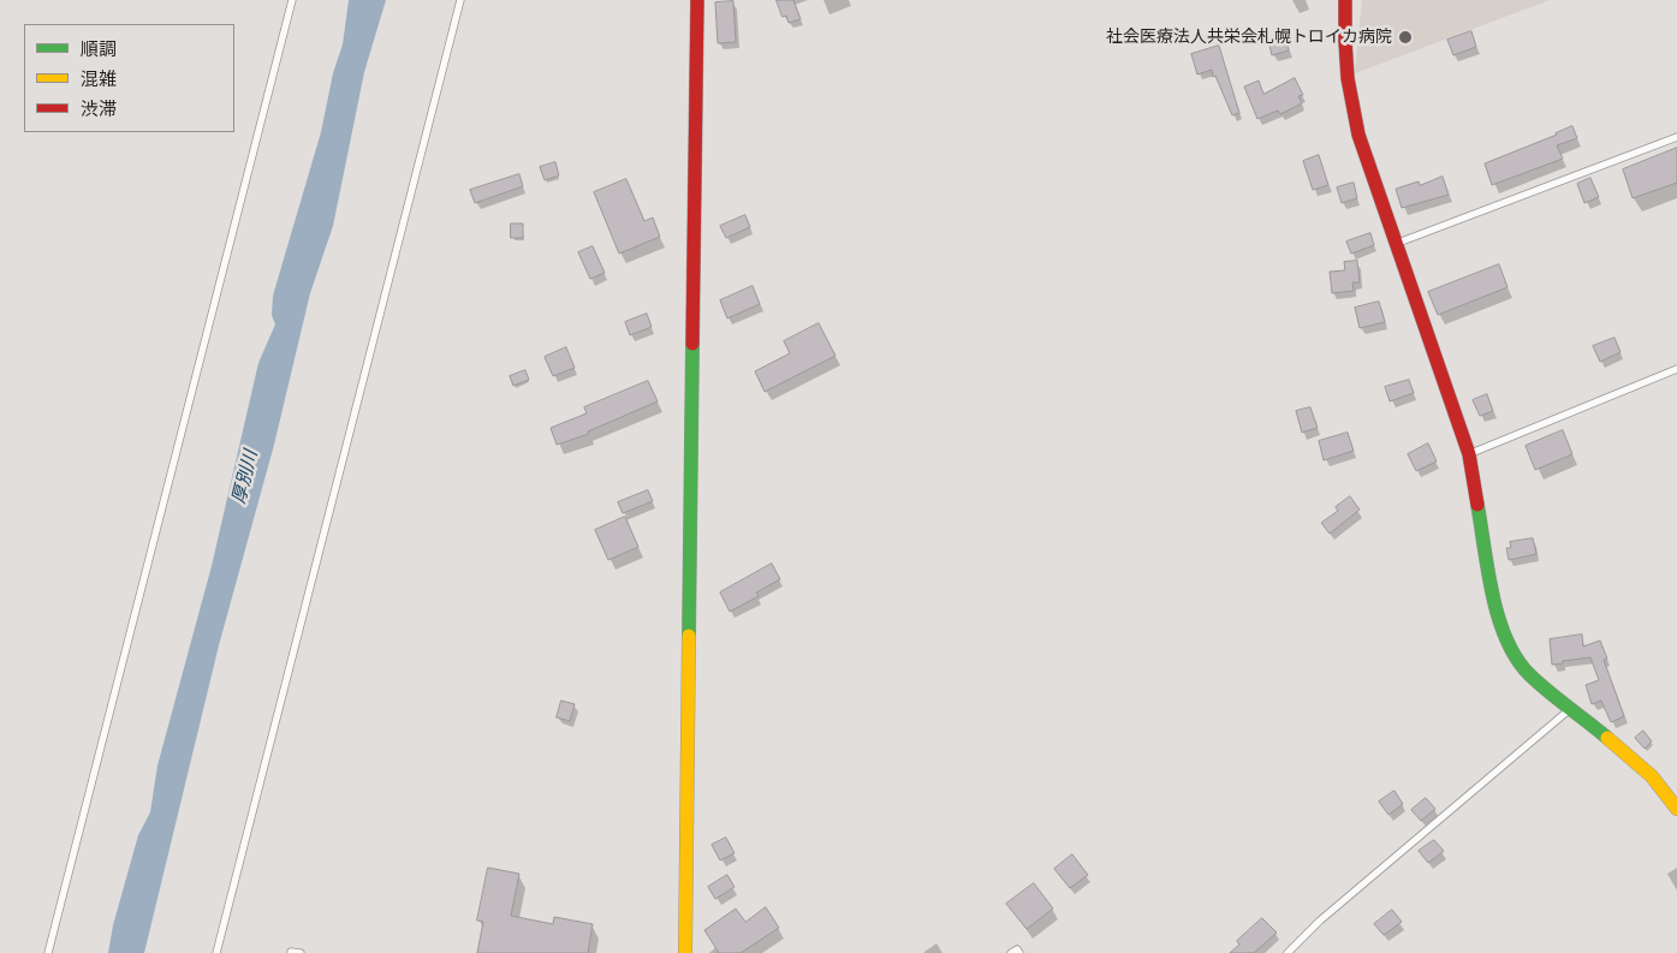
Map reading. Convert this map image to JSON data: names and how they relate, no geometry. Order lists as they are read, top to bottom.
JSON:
{
  "water": ["厚別川"],
  "places": ["社会医療法人共栄会札幌トロイカ病院"],
  "legend": ["順調", "混雑", "渋滞"]
}
